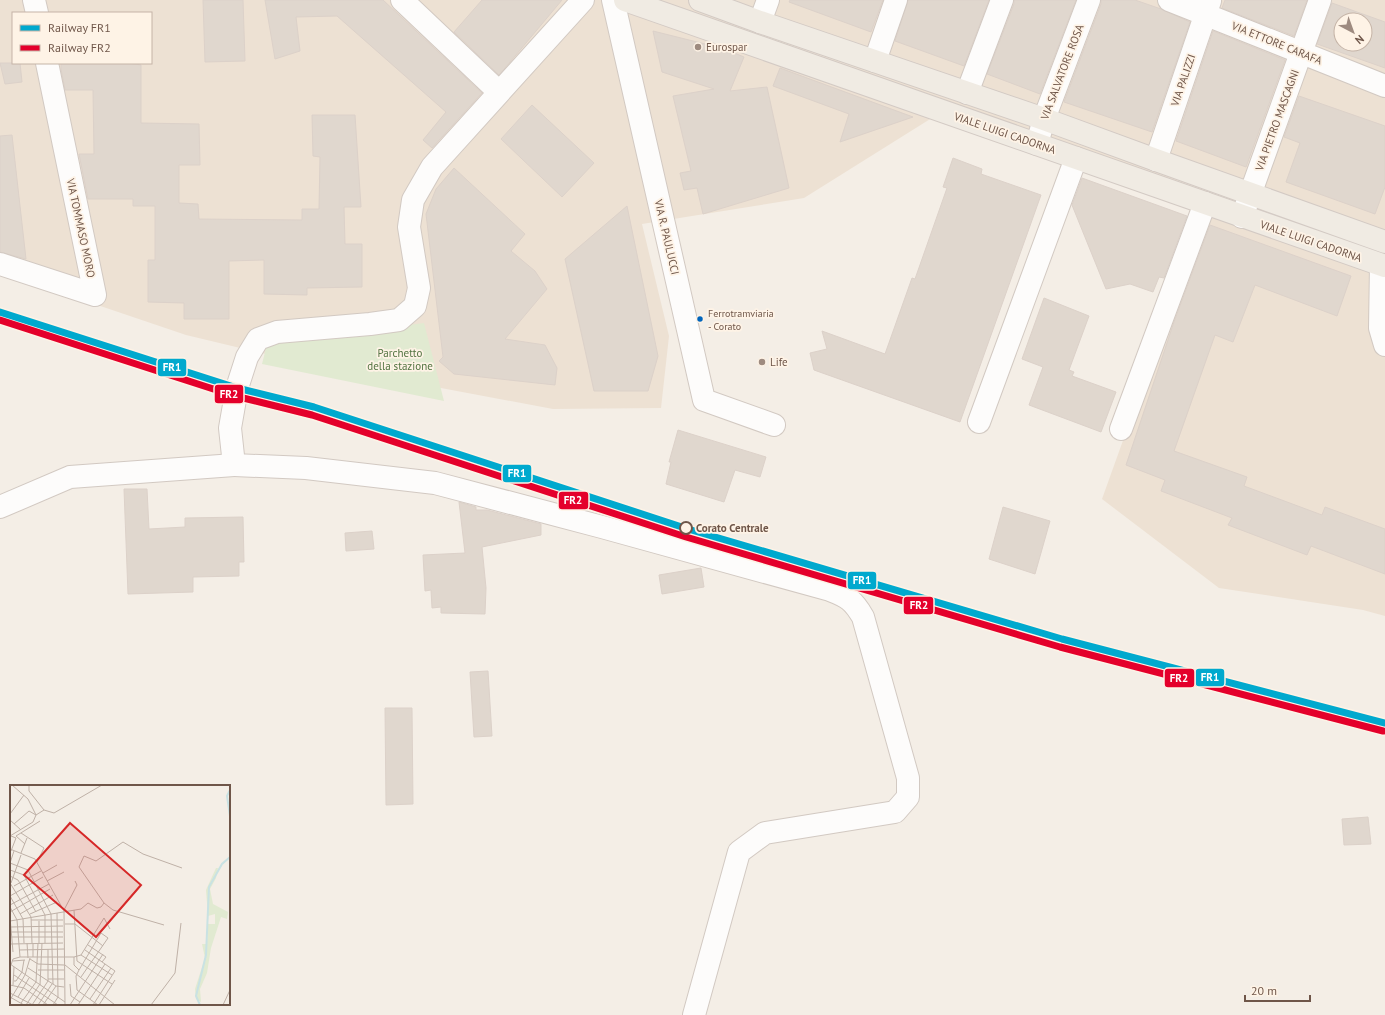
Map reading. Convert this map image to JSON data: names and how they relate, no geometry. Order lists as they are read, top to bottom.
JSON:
{
  "streets": {
    "main road": ["VIALE LUIGI CADORNA"],
    "street": [
      "VIA ETTORE CARAFA",
      "VIA SALVATORE ROSA",
      "VIA PALIZZI",
      "VIA PIETRO MASCAGNI",
      "VIA TOMMASO MORO",
      "VIA R. PAULUCCI"
    ]
  },
  "crossings": [
    ["VIA ETTORE CARAFA", "VIA PALIZZI"],
    ["VIA ETTORE CARAFA", "VIA PIETRO MASCAGNI"],
    ["VIA SALVATORE ROSA", "VIALE LUIGI CADORNA"],
    ["VIA PIETRO MASCAGNI", "VIALE LUIGI CADORNA"]
  ],
  "parks": ["Parchetto della stazione"],
  "places": [
    "Eurospar",
    "Ferrotramviaria - Corato",
    "Life",
    "Corato Centrale"
  ],
  "lines": ["rail line FR1", "rail line FR2"],
  "legend": ["Railway FR1", "Railway FR2"],
  "scale_bar": "20 m",
  "north": "bottom right"
}
